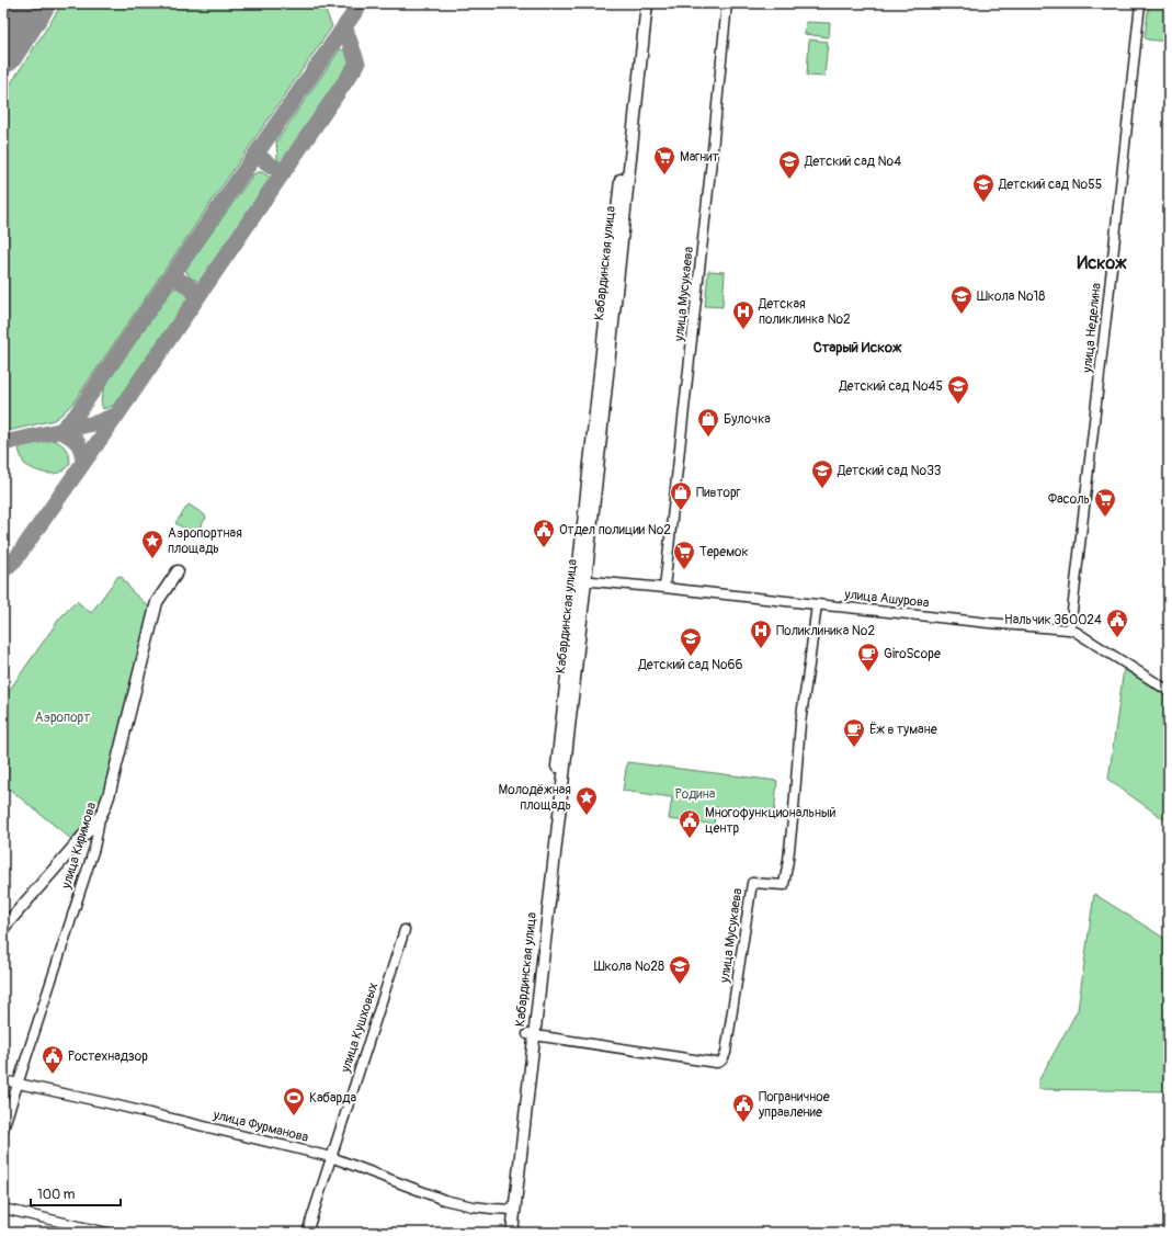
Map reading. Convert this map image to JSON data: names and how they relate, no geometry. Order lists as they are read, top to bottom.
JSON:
{
  "streets": {
    "main road": ["Кабардинская улица", "улица Киримова"],
    "street": [
      "улица Мусукаева",
      "улица Неделина",
      "улица Ашурова",
      "улица Кушховых",
      "улица Фурманова"
    ]
  },
  "crossings": [
    ["Кабардинская улица", "улица Мусукаева"],
    ["Кабардинская улица", "улица Ашурова"],
    ["Кабардинская улица", "улица Фурманова"],
    ["улица Мусукаева", "улица Ашурова"],
    ["улица Неделина", "улица Ашурова"],
    ["улица Киримова", "улица Фурманова"],
    ["улица Кушховых", "улица Фурманова"]
  ],
  "districts": ["Искож", "Старый Искож"],
  "parks": ["Аэропорт", "Родина"],
  "places": {
    "supermarket": ["Магнит", "Фасоль", "Теремок"],
    "school or university": [
      "Детский сад №4",
      "Детский сад №55",
      "Школа №18",
      "Детский сад №45",
      "Детский сад №33",
      "Детский сад №66",
      "Школа №28"
    ],
    "hospital": ["Детская поликлинка №2", "Поликлиника №2"],
    "shop": ["Булочка", "Пивторг"],
    "public building": [
      "Отдел полиции №2",
      "Нальчик 360024",
      "Многофункциональный центр",
      "Ростехнадзор",
      "Пограничное управление"
    ],
    "place": ["Аэропортная площадь", "Молодёжная площадь"],
    "cafe": ["GiroScope", "Ёж в тумане"],
    "sports": ["Кабарда"]
  },
  "scale_bar": "100 m"
}
